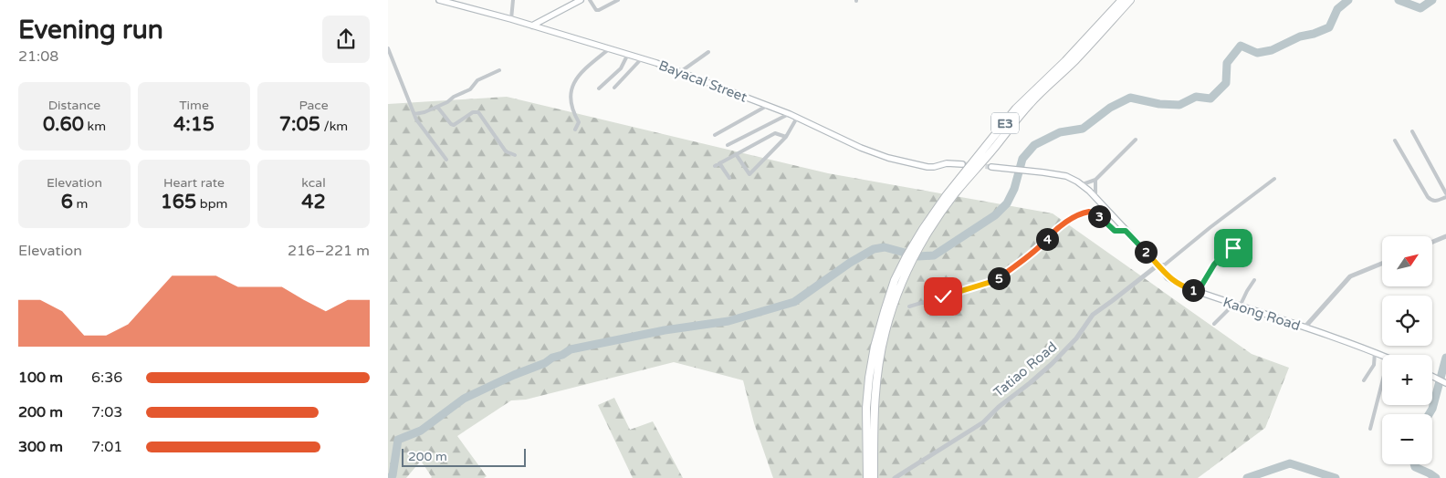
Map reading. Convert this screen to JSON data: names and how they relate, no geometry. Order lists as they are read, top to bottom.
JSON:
{
  "streets": {
    "highway": ["E3"],
    "main road": ["Bayacal Street", "Kaong Road"],
    "street": ["Tatiao Road"]
  },
  "crossings": [
    ["Kaong Road", "Tatiao Road"]
  ],
  "scale_bar": "200 m",
  "north": "top right",
  "page": {
    "heading": ["Evening run", "21:08"],
    "stats": [
      ["Distance", "0.60 km"],
      ["Time", "4:15"],
      ["Pace", "7:05 /km"],
      ["Elevation", "6 m"],
      ["Heart rate", "165 bpm"],
      ["kcal", "42"]
    ],
    "pins": [
      "3",
      "4",
      "2",
      "5",
      "1"
    ],
    "chart": ["Elevation", "216–221 m"],
    "map_buttons": ["+", "−"],
    "list": [
      {
        "name": "100 m",
        "note": "6:36"
      },
      {
        "name": "200 m",
        "note": "7:03"
      },
      {
        "name": "300 m",
        "note": "7:01"
      }
    ],
    "scale": "200 m"
  }
}
